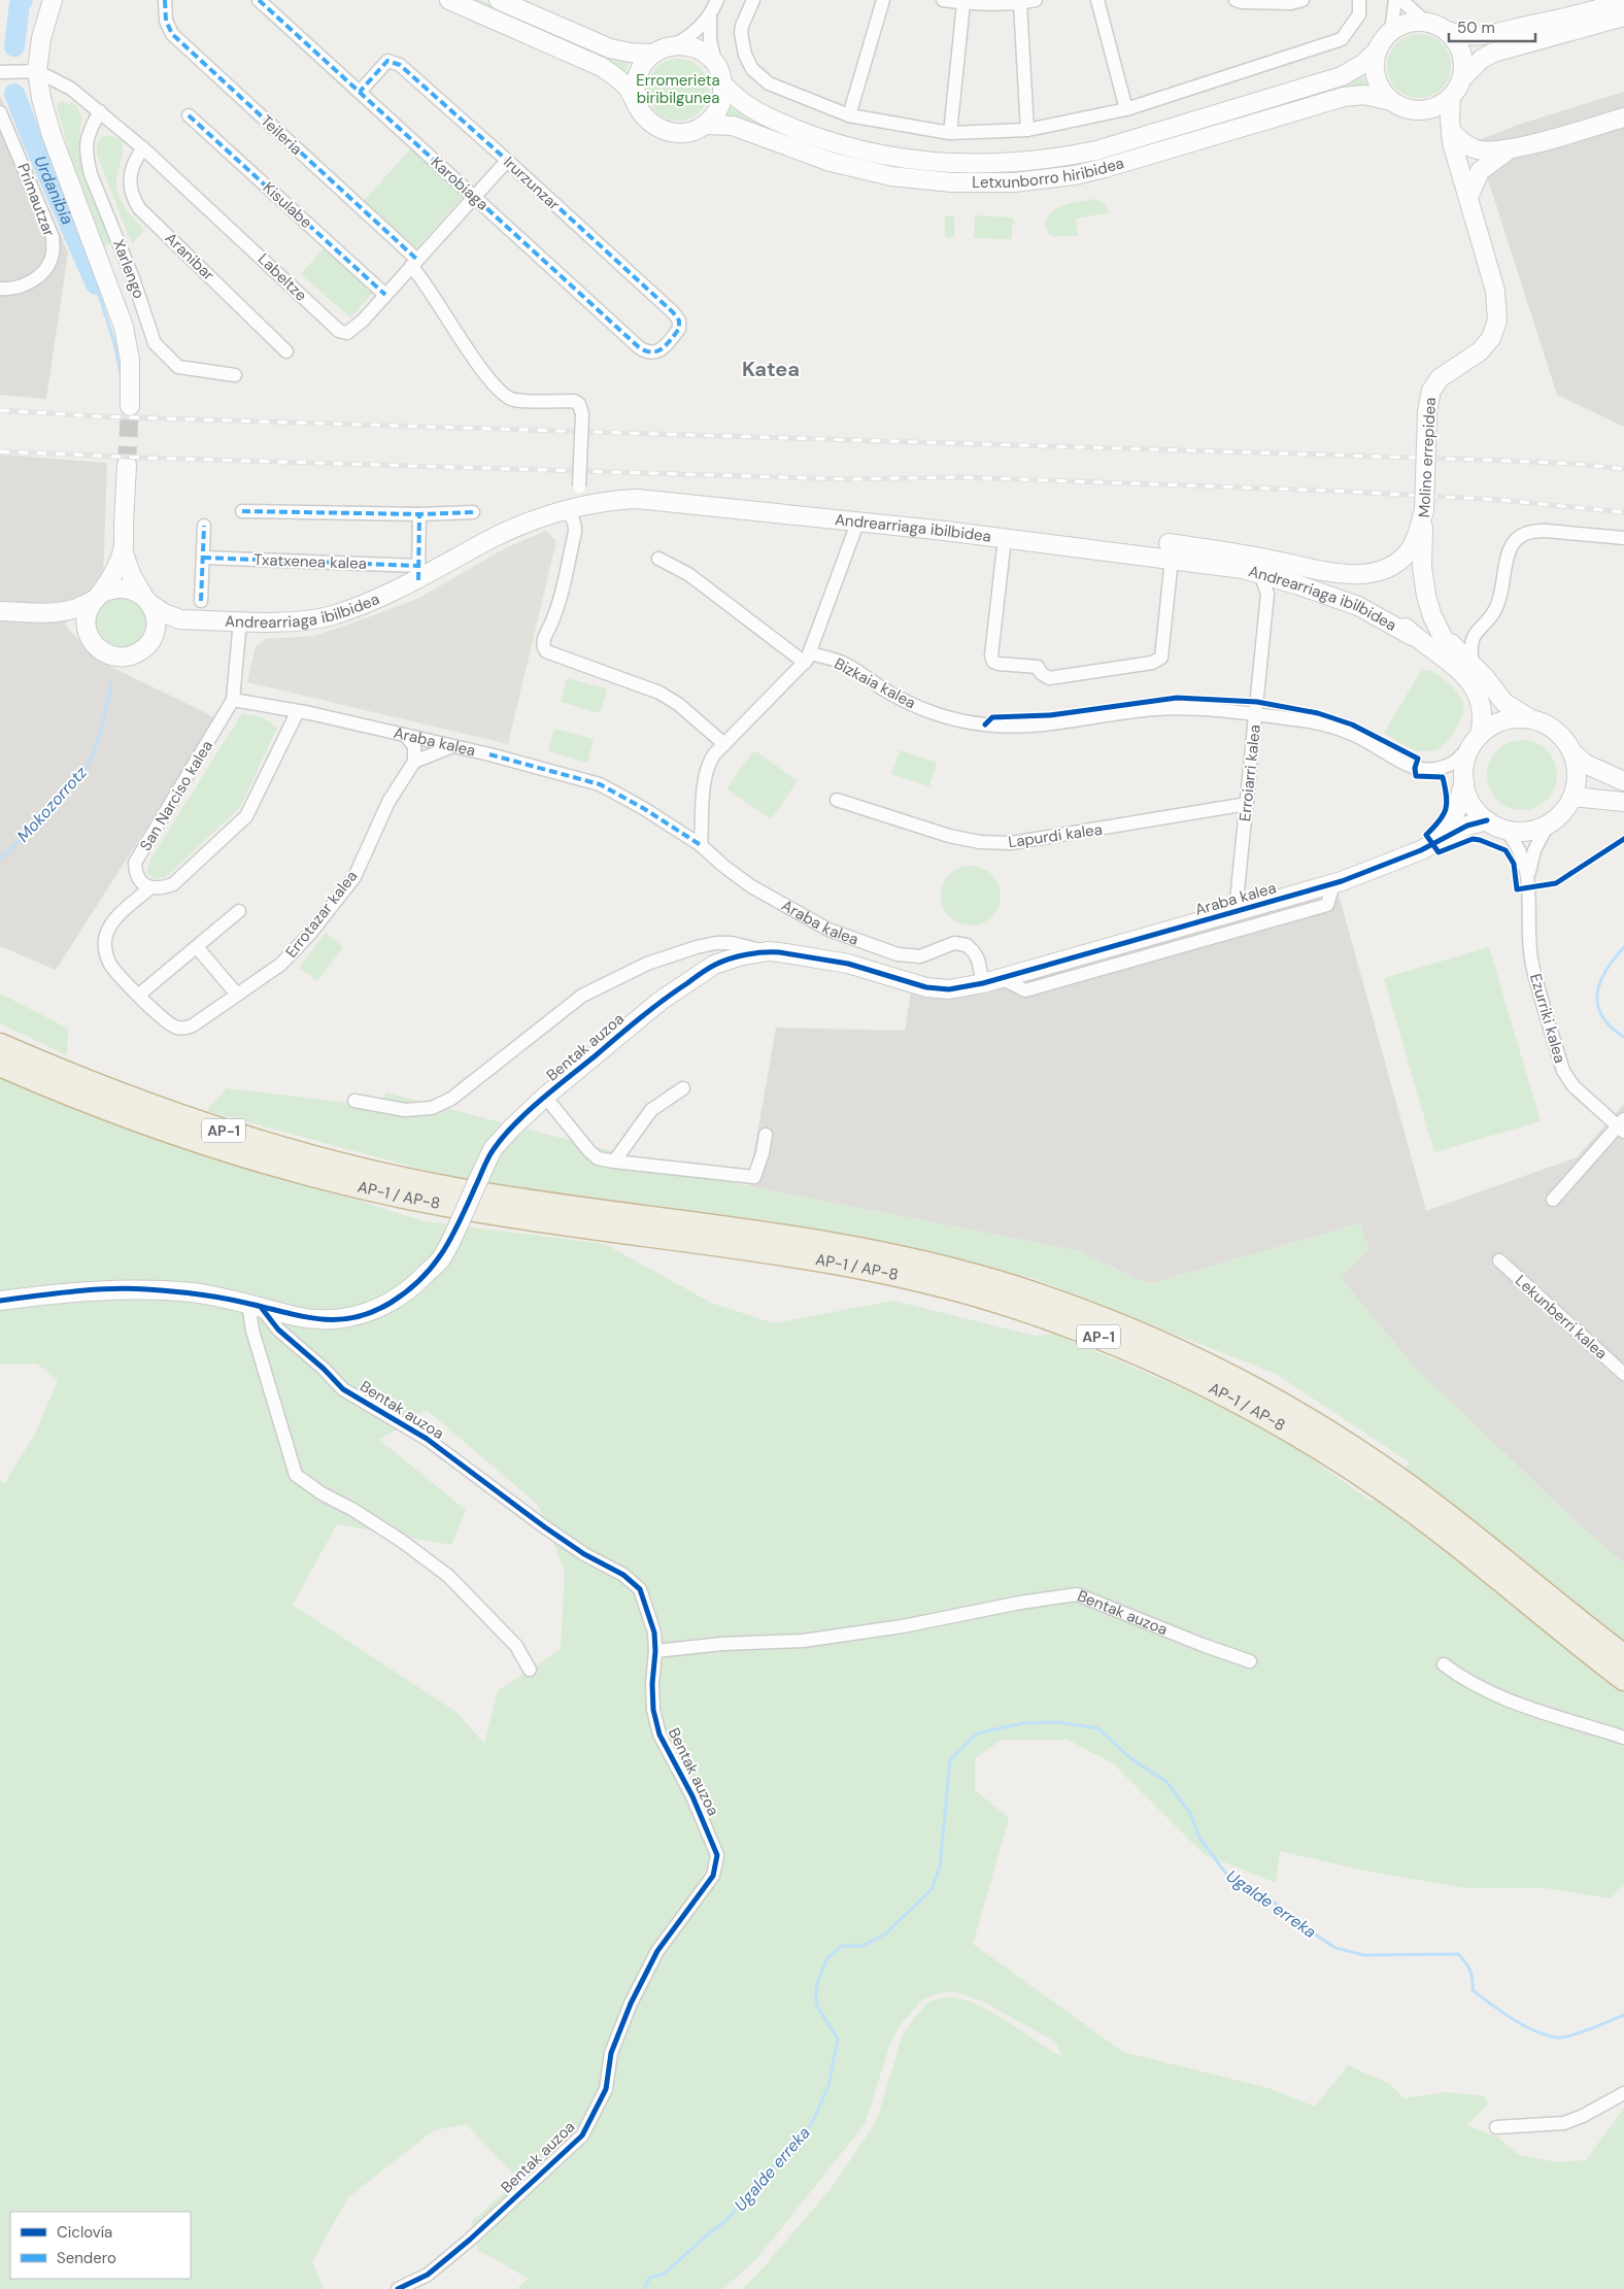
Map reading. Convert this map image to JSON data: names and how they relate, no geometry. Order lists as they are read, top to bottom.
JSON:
{
  "streets": {
    "highway": ["AP-1", "AP-1 / AP-8"],
    "main road": [
      "Letxunborro hiribidea",
      "Molino errepidea",
      "Andrearriaga ibilbidea",
      "Araba kalea",
      "Bentak auzoa"
    ],
    "street": [
      "Teileria",
      "Karobiaga",
      "Irurzunzar",
      "Primautzar",
      "Kisulabe",
      "Aranibar",
      "Xarlengo",
      "Labeltze",
      "Txatxenea kalea",
      "Bizkaia kalea",
      "Erroiarri kalea",
      "San Narciso kalea",
      "Lapurdi kalea",
      "Errotazar kalea",
      "Ezurriki kalea",
      "Lekunberri kalea"
    ]
  },
  "crossings": [
    ["Teileria", "Labeltze"],
    ["Teileria", "Andrearriaga ibilbidea"],
    ["Karobiaga", "Irurzunzar"],
    ["Karobiaga", "Labeltze"],
    ["Irurzunzar", "Labeltze"],
    ["Kisulabe", "Labeltze"],
    ["Aranibar", "Labeltze"],
    ["Xarlengo", "Labeltze"],
    ["Andrearriaga ibilbidea", "Txatxenea kalea"],
    ["Andrearriaga ibilbidea", "Erroiarri kalea"],
    ["Bizkaia kalea", "Araba kalea"],
    ["Bizkaia kalea", "Erroiarri kalea"],
    ["Araba kalea", "Erroiarri kalea"],
    ["Araba kalea", "San Narciso kalea"],
    ["Araba kalea", "Bentak auzoa"],
    ["Erroiarri kalea", "Lapurdi kalea"],
    ["San Narciso kalea", "Errotazar kalea"]
  ],
  "districts": ["Katea"],
  "water": ["Urdanibia", "Mokozorrotz", "Ugalde erreka"],
  "parks": ["Erromerieta biribilgunea"],
  "legend": ["Ciclovía", "Sendero"],
  "scale_bar": "50 m"
}
